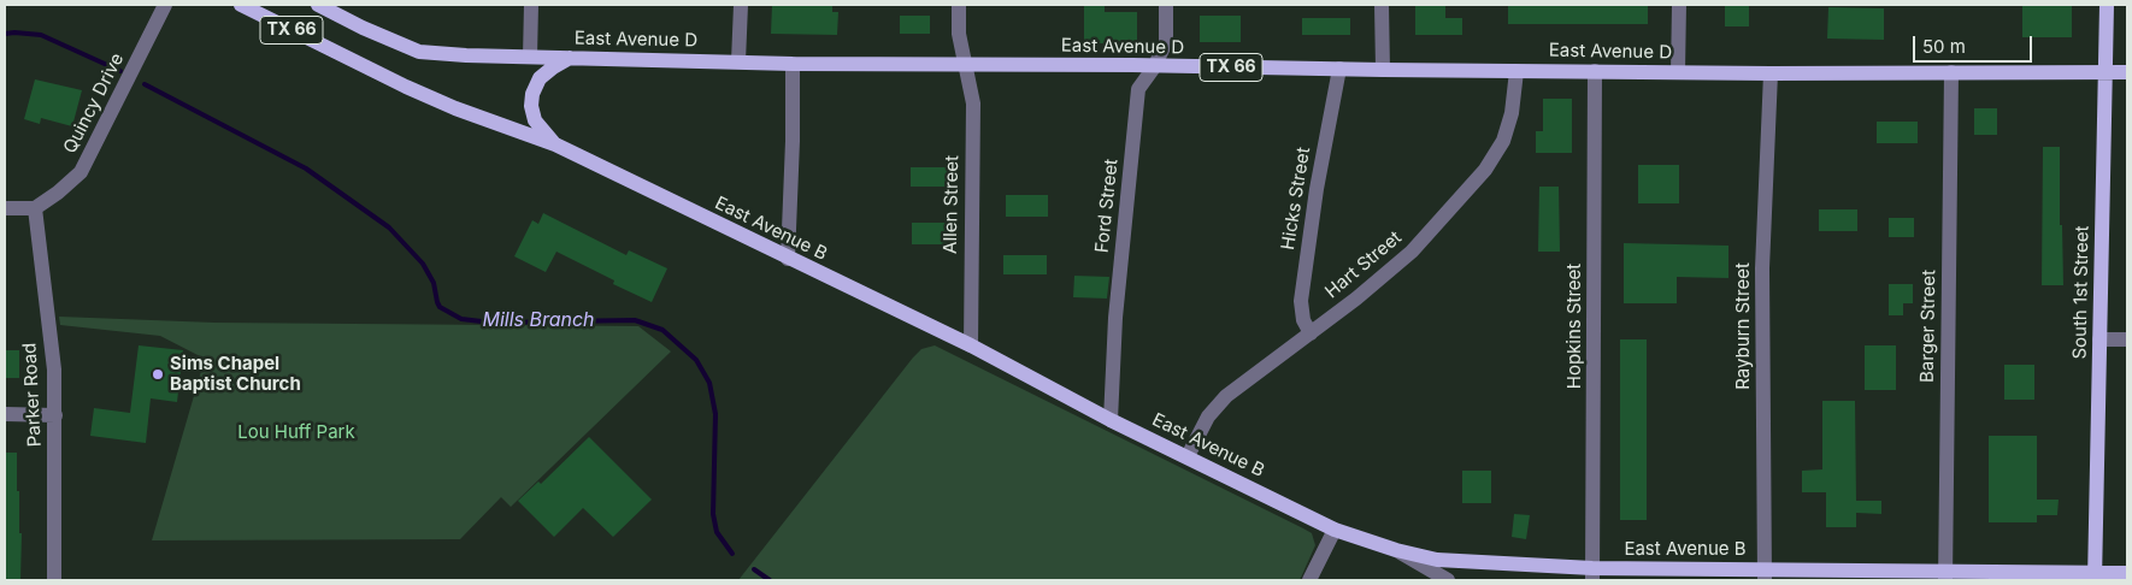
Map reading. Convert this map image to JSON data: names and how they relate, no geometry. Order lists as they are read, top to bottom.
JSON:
{
  "streets": {
    "main road": [
      "TX 66",
      "East Avenue D",
      "East Avenue B",
      "South 1st Street"
    ],
    "street": [
      "Quincy Drive",
      "Hicks Street",
      "Allen Street",
      "Ford Street",
      "Hart Street",
      "Hopkins Street",
      "Rayburn Street",
      "Barger Street",
      "Parker Road"
    ]
  },
  "crossings": [
    ["East Avenue D", "Hicks Street"],
    ["East Avenue D", "Allen Street"],
    ["East Avenue D", "Ford Street"],
    ["East Avenue D", "Hart Street"],
    ["East Avenue D", "South 1st Street"],
    ["East Avenue D", "Hopkins Street"],
    ["East Avenue D", "Rayburn Street"],
    ["East Avenue D", "Barger Street"],
    ["Quincy Drive", "Parker Road"],
    ["Hicks Street", "Hart Street"],
    ["Allen Street", "East Avenue B"],
    ["Ford Street", "East Avenue B"],
    ["East Avenue B", "Hart Street"],
    ["East Avenue B", "South 1st Street"],
    ["East Avenue B", "Hopkins Street"],
    ["East Avenue B", "Rayburn Street"],
    ["East Avenue B", "Barger Street"]
  ],
  "water": ["Mills Branch"],
  "parks": ["Lou Huff Park"],
  "places": ["Sims Chapel Baptist Church"],
  "scale_bar": "50 m"
}
